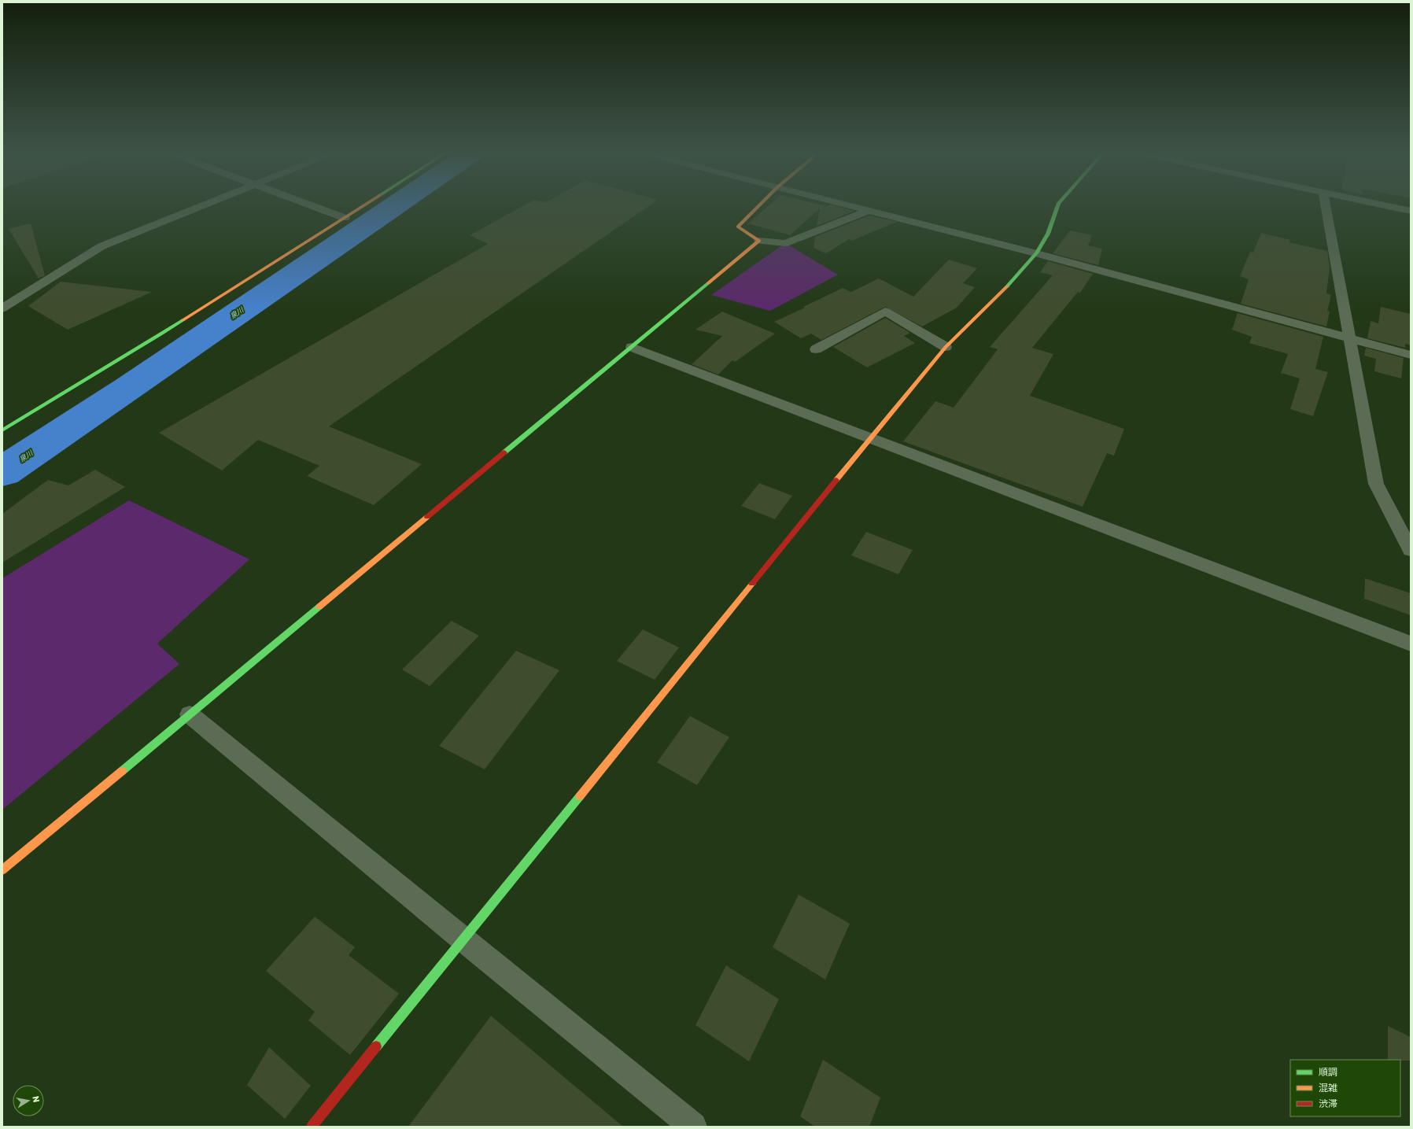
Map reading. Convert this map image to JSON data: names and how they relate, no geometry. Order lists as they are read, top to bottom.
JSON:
{
  "water": ["泉川"],
  "legend": ["順調", "混雑", "渋滞"],
  "north": "right"
}
